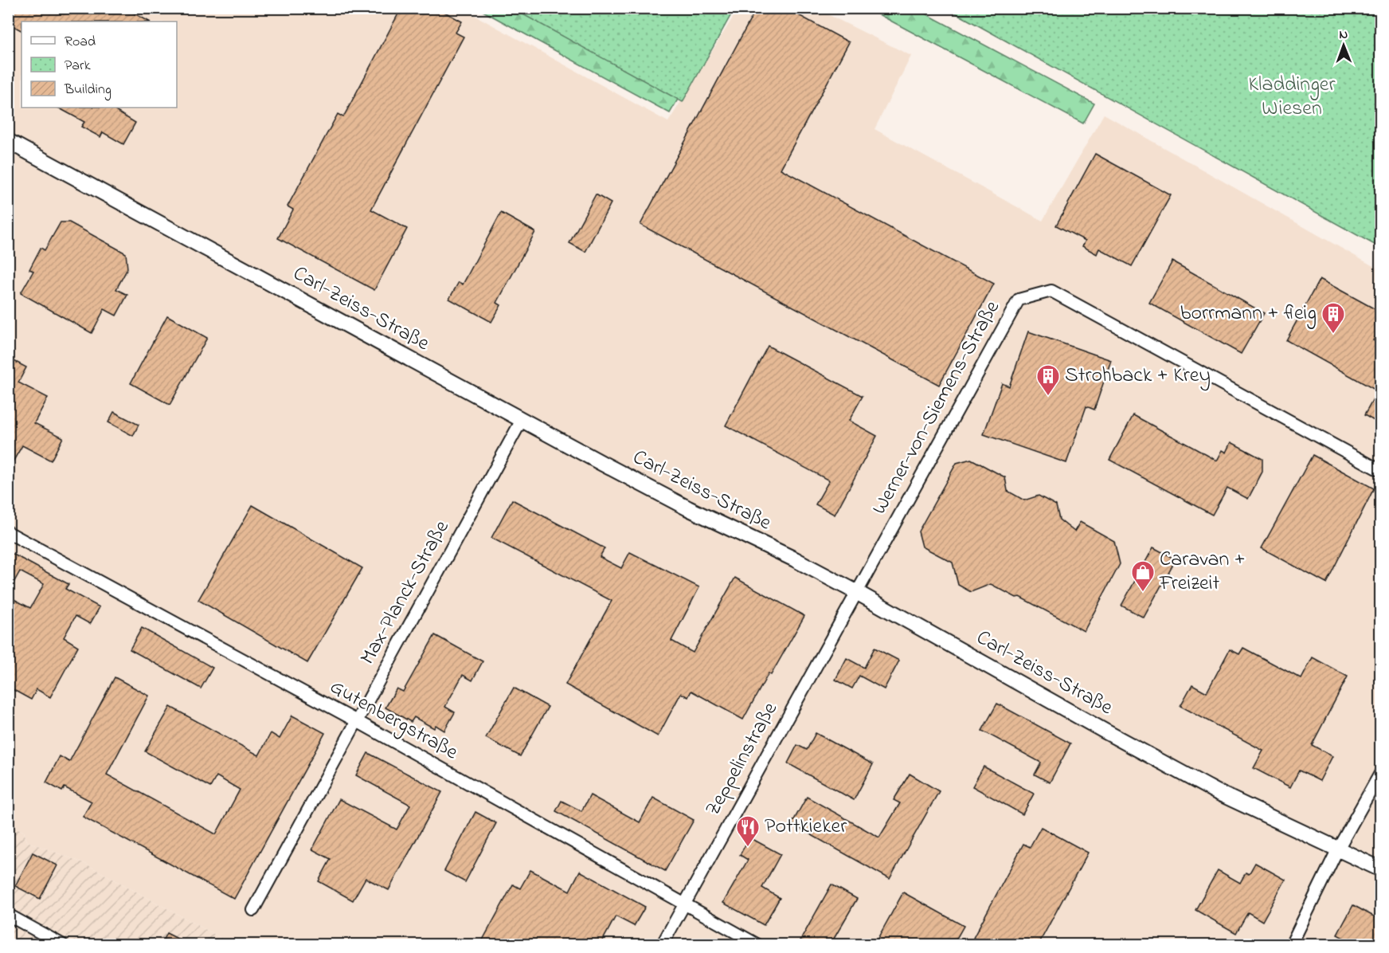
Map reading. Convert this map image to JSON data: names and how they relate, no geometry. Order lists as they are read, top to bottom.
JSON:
{
  "streets": {
    "main road": ["Carl-Zeiss-Straße"],
    "street": [
      "Werner-von-Siemens-Straße",
      "Max-Planck-Straße",
      "Gutenbergstraße",
      "Zeppelinstraße"
    ]
  },
  "crossings": [
    ["Carl-Zeiss-Straße", "Werner-von-Siemens-Straße"],
    ["Carl-Zeiss-Straße", "Max-Planck-Straße"],
    ["Carl-Zeiss-Straße", "Zeppelinstraße"],
    ["Werner-von-Siemens-Straße", "Zeppelinstraße"],
    ["Max-Planck-Straße", "Gutenbergstraße"],
    ["Gutenbergstraße", "Zeppelinstraße"]
  ],
  "parks": ["Kladdinger Wiesen"],
  "places": {
    "building": ["borrmann + fleig", "Strohback + Krey"],
    "shop": ["Caravan + Freizeit"],
    "restaurant": ["Pottkieker"]
  },
  "legend": ["Road", "Park", "Building"],
  "north": "top"
}
